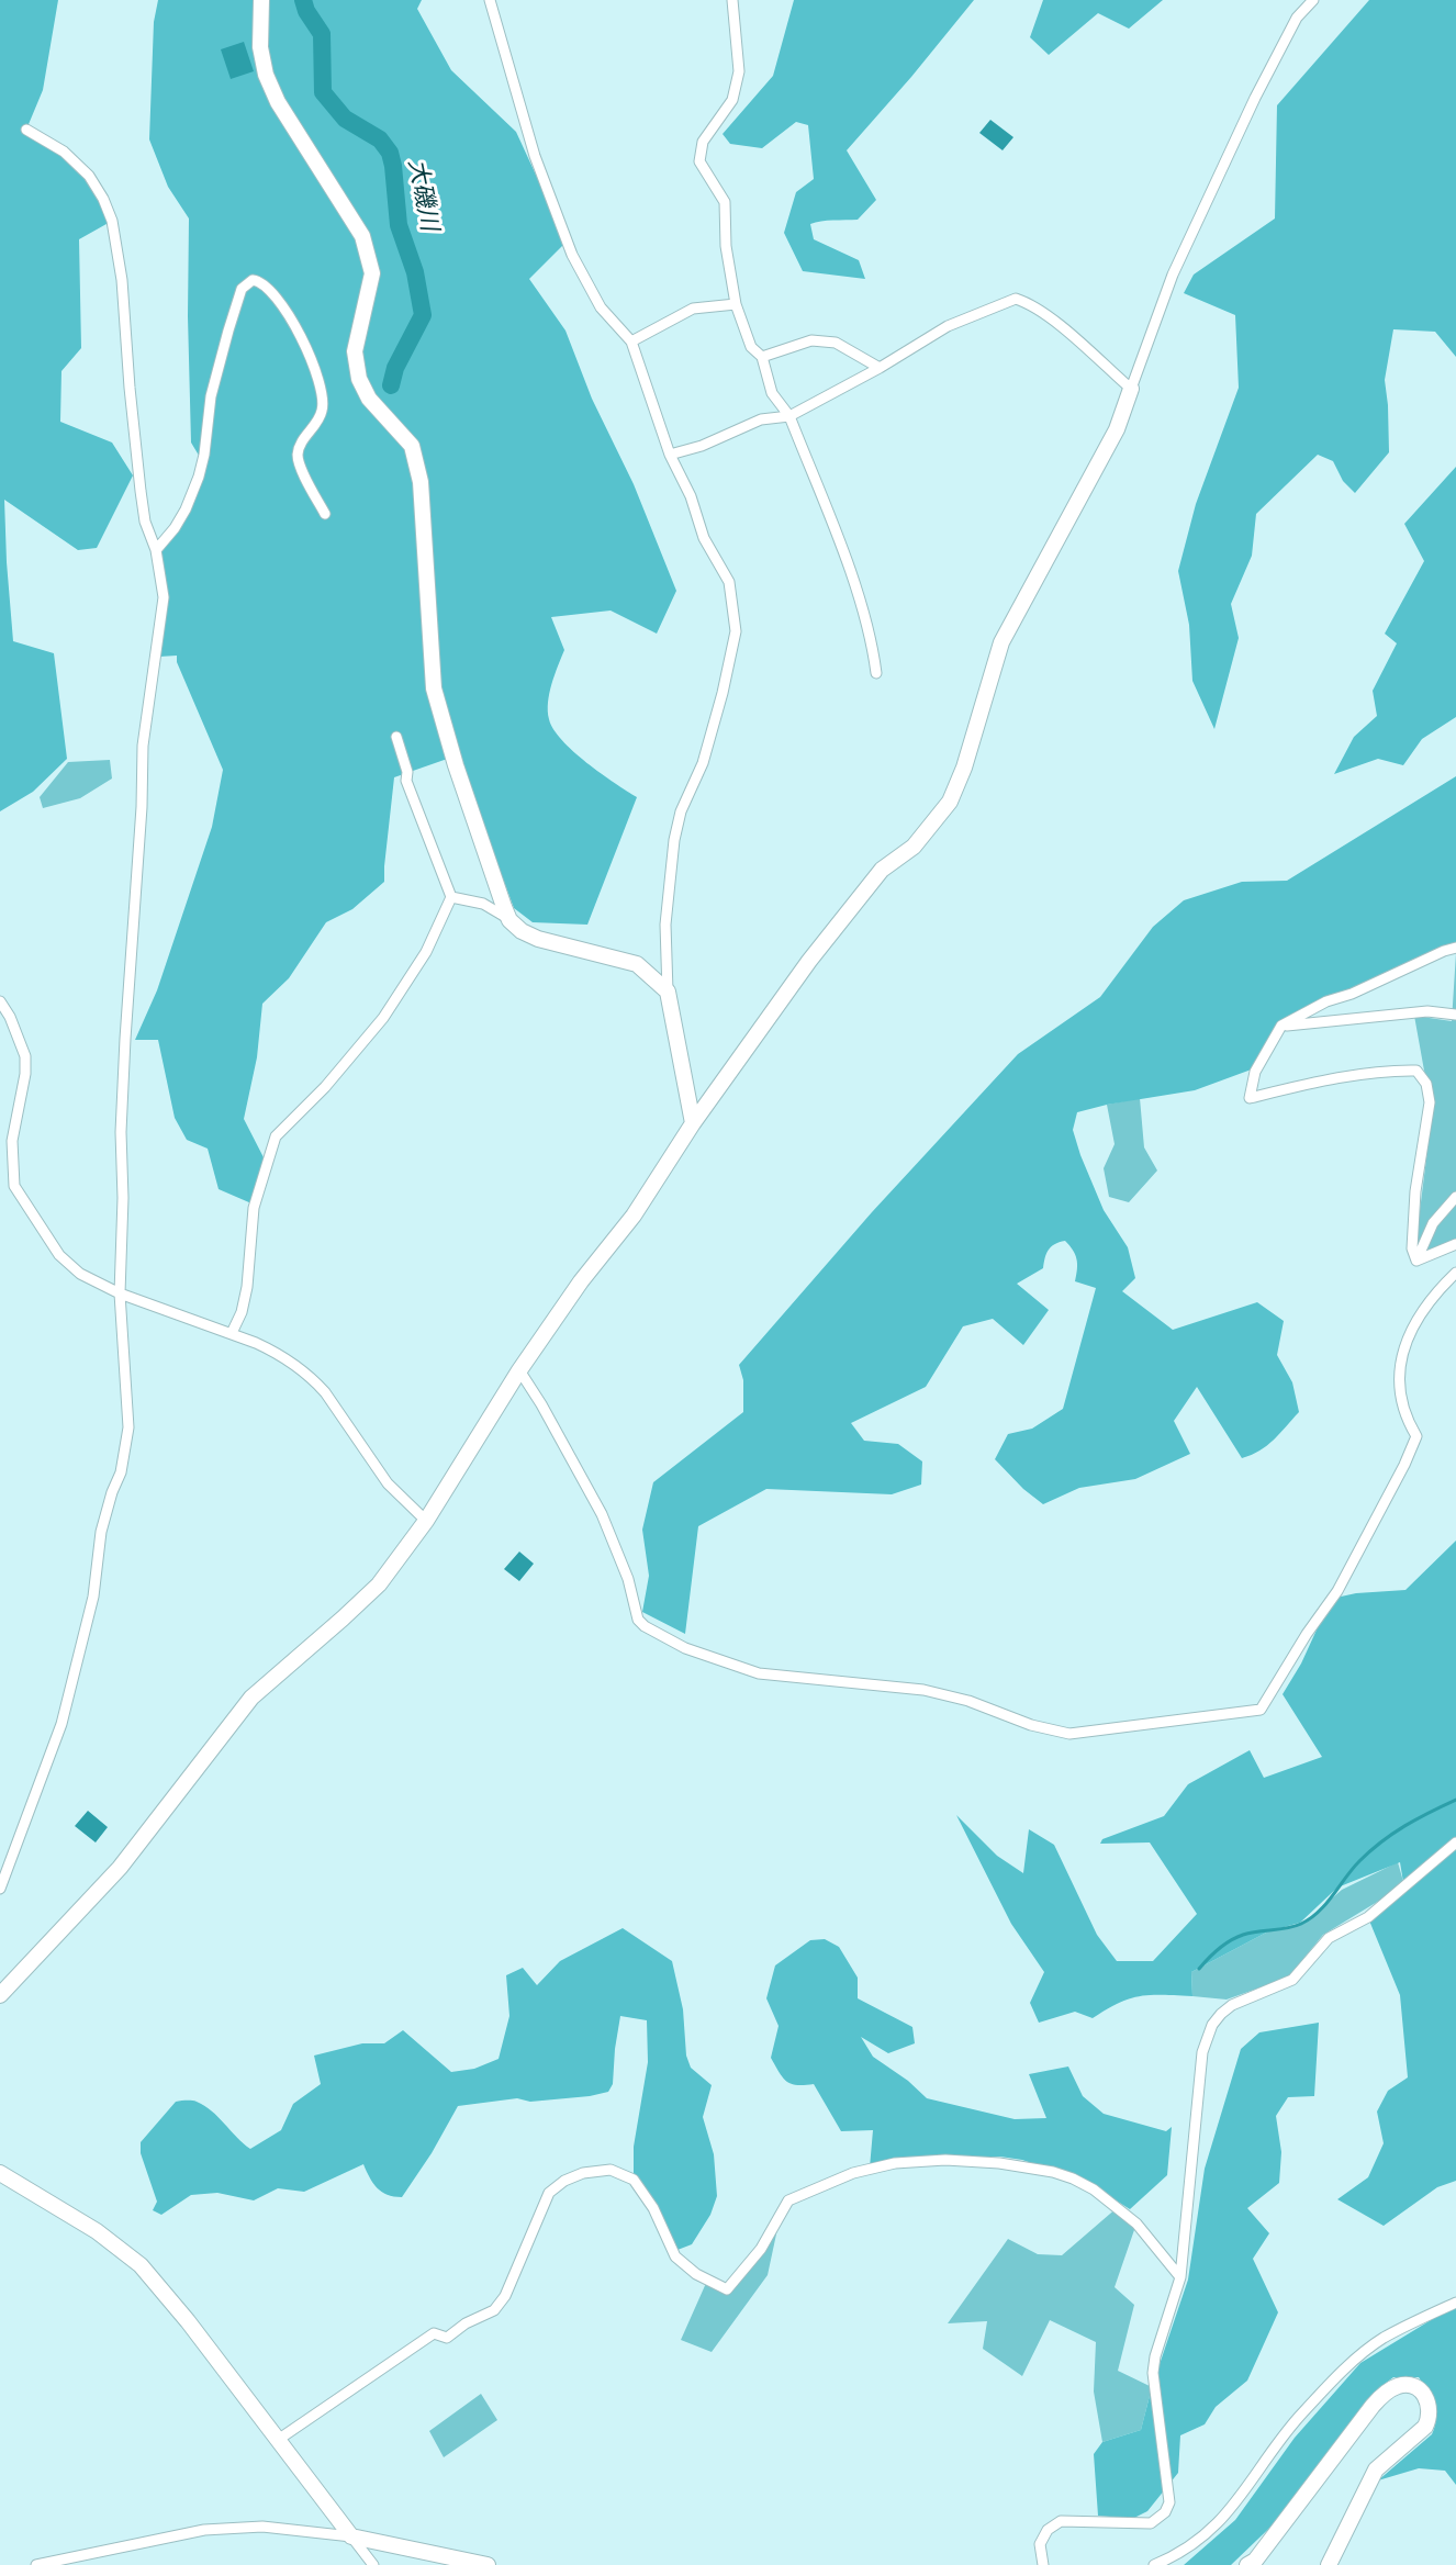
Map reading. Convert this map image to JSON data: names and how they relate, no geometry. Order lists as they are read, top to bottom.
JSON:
{
  "water": ["大磯川"]
}
